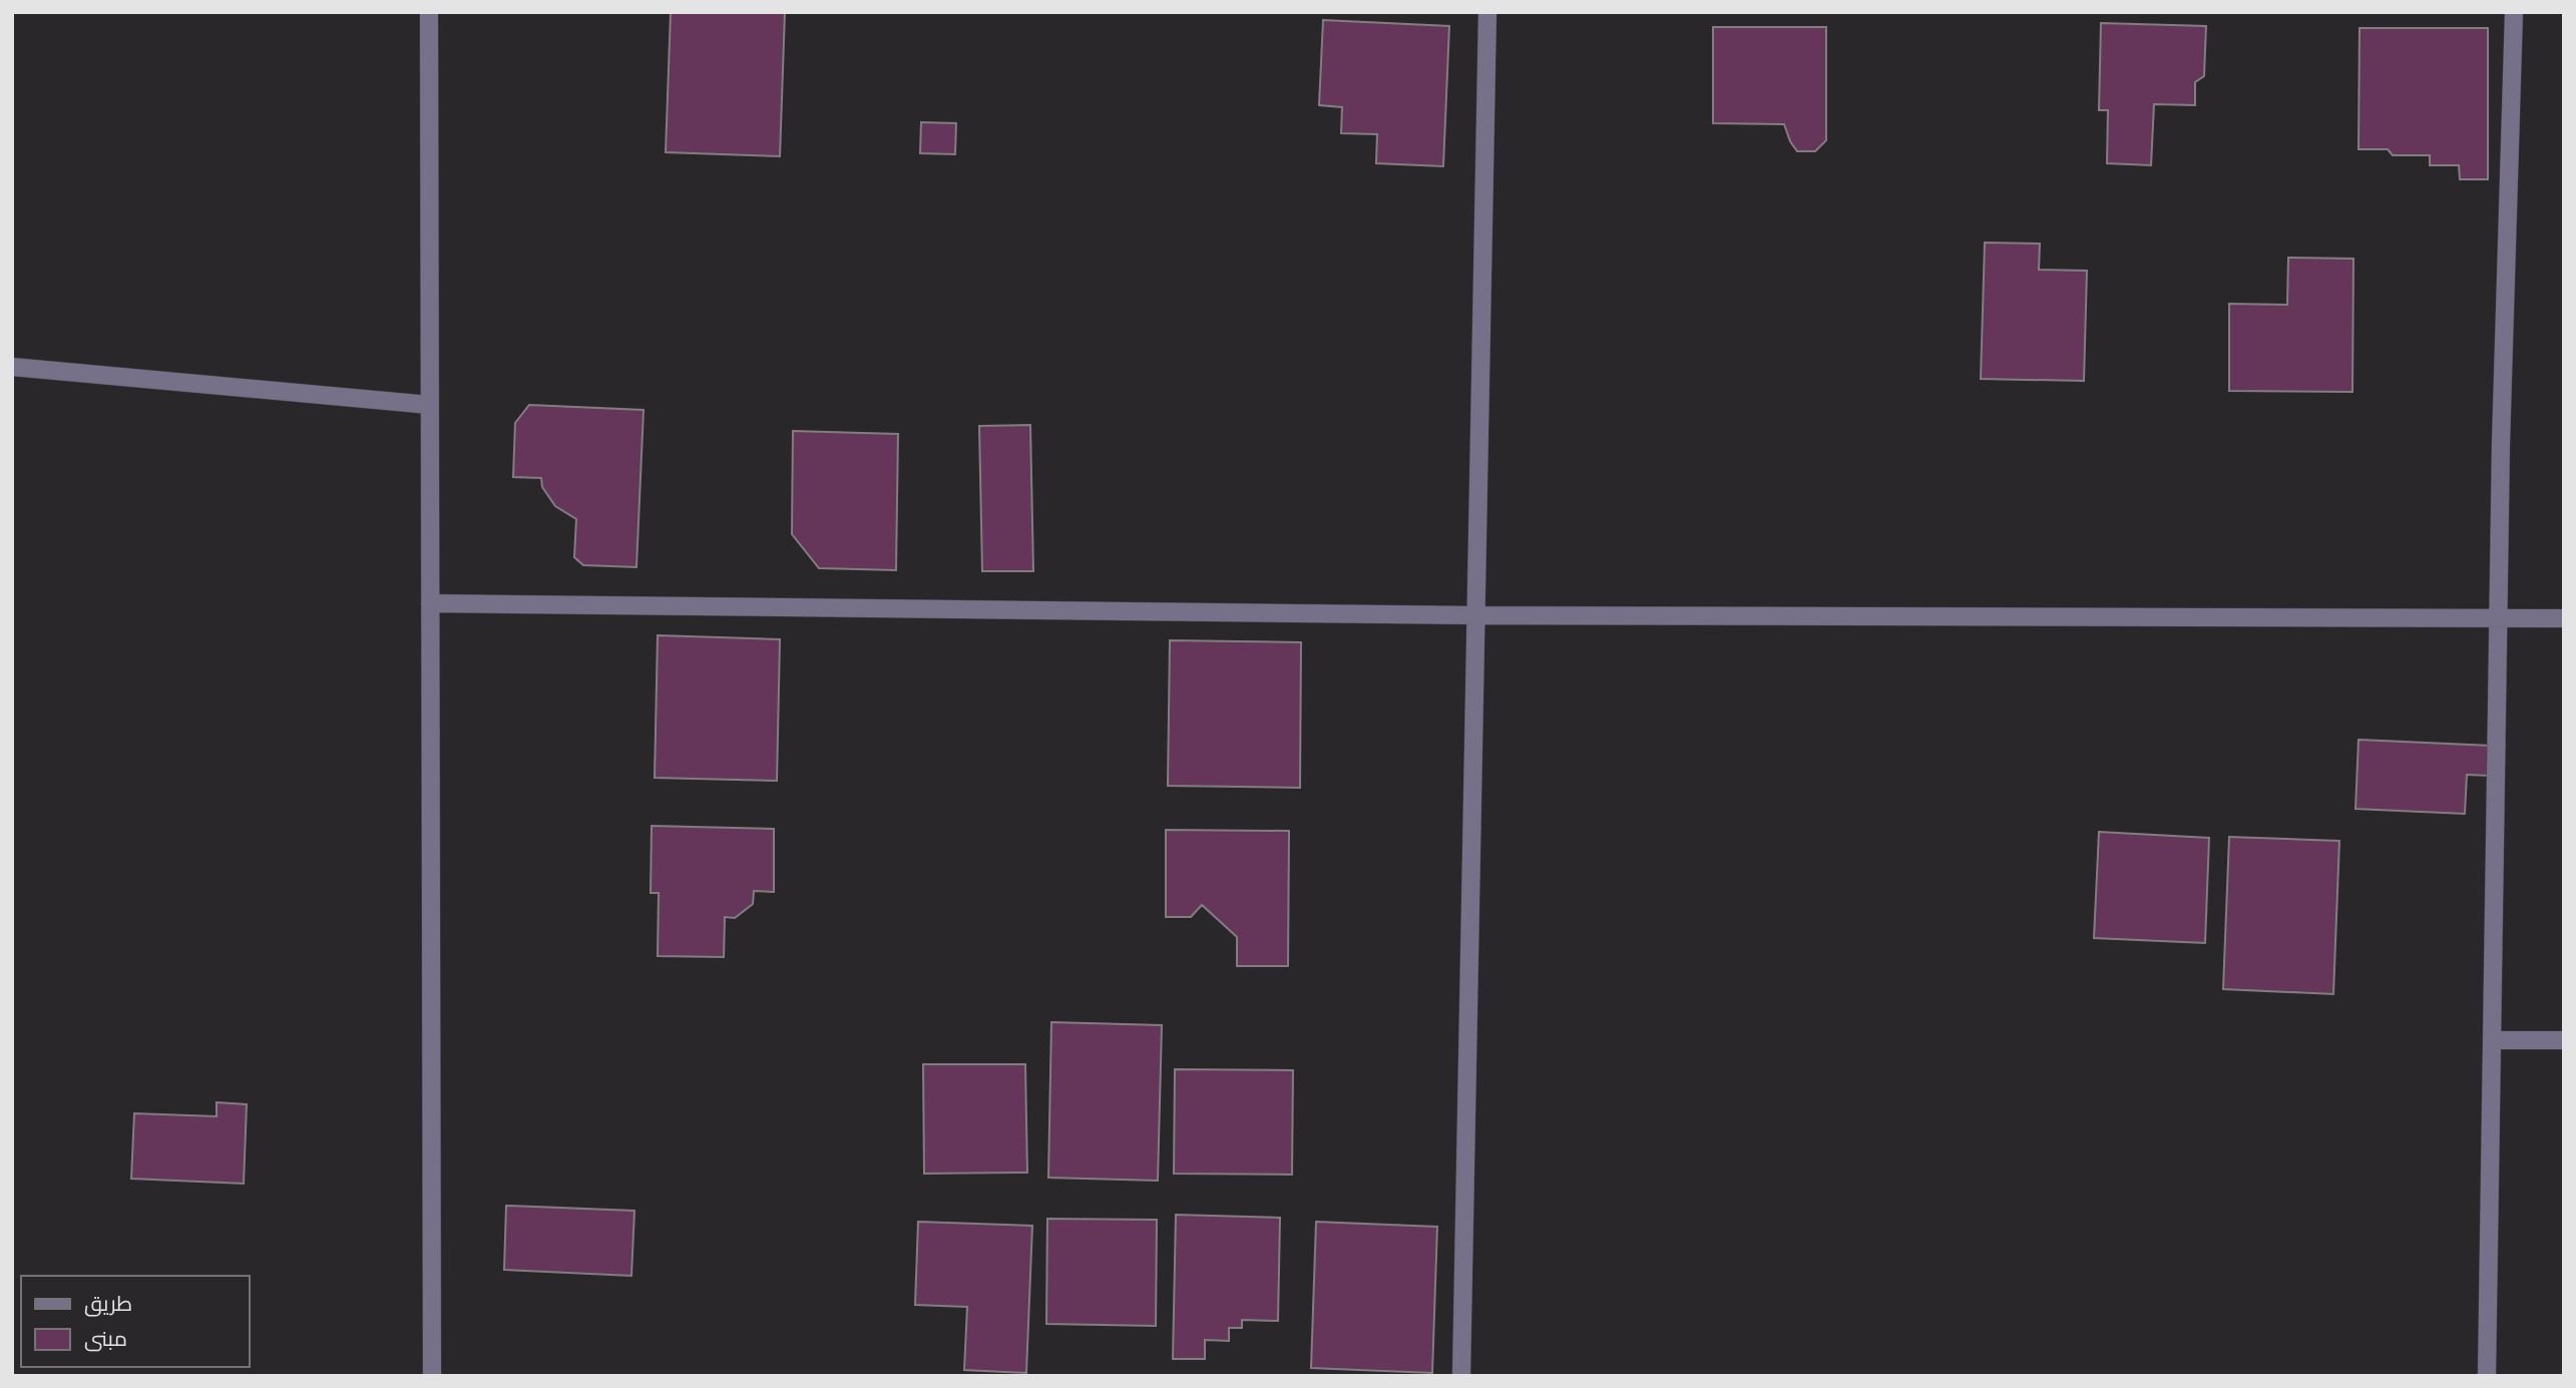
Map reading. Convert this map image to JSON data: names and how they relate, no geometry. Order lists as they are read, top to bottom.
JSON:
{
  "legend": ["طريق", "مبنى"]
}
